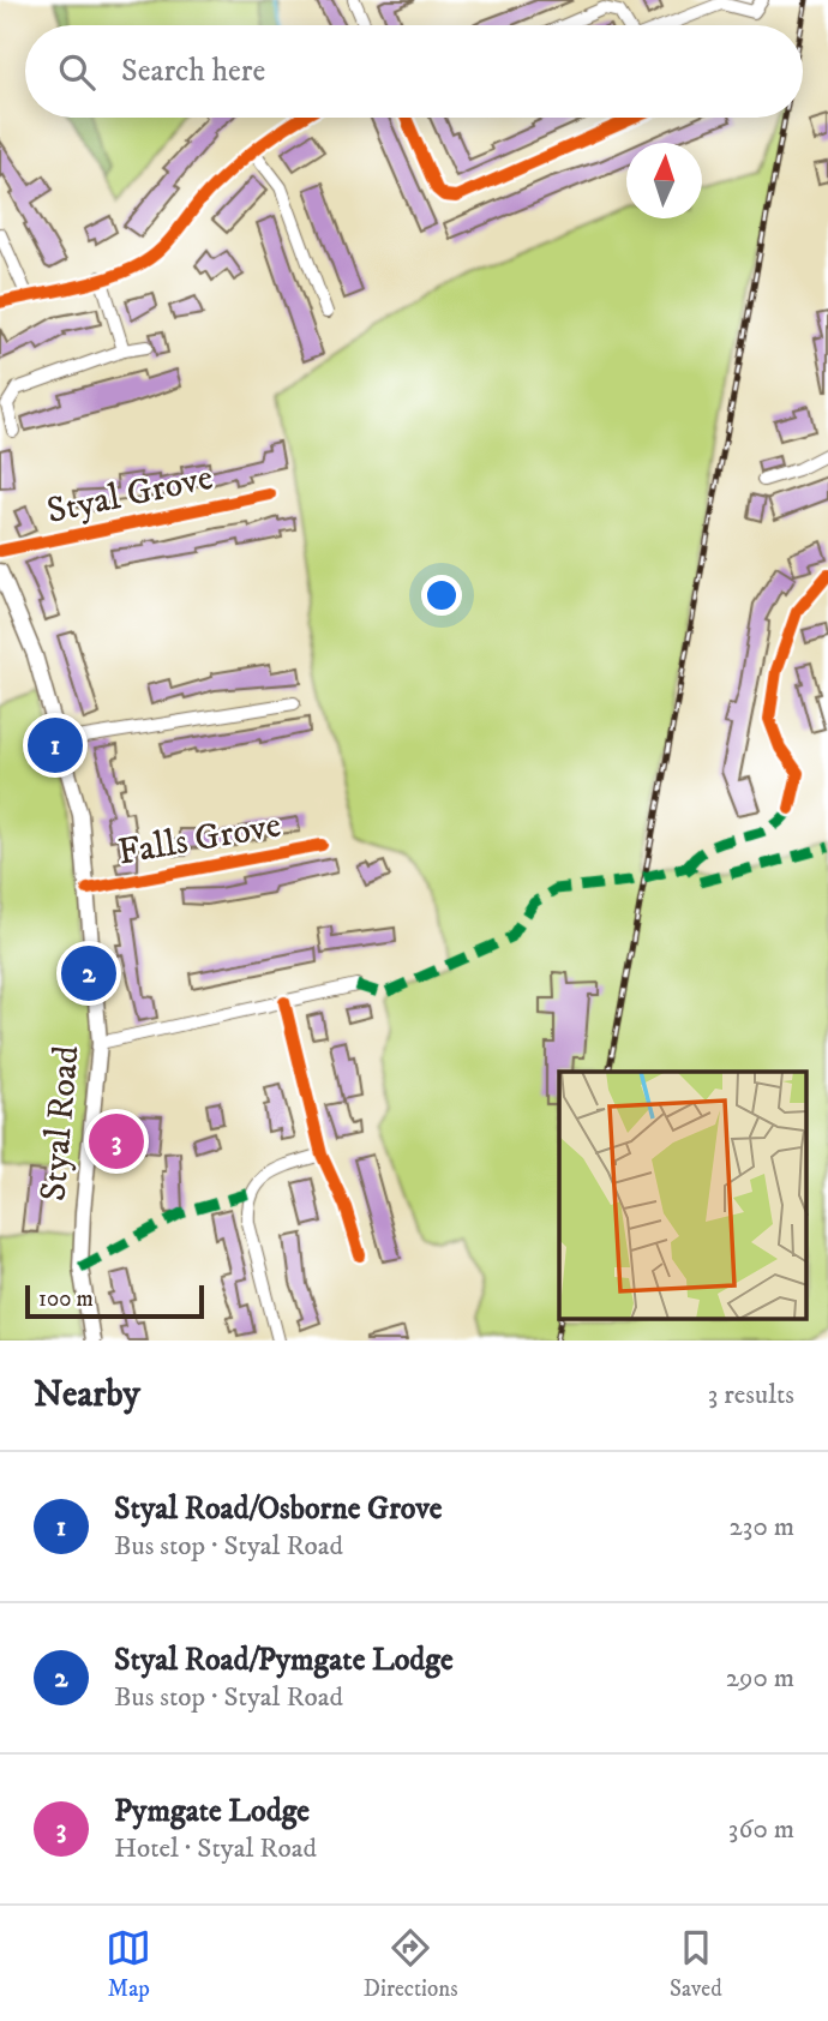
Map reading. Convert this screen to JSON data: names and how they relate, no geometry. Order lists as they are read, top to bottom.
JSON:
{
  "streets": {
    "main road": ["Styal Road"],
    "street": ["Styal Grove", "Falls Grove"]
  },
  "crossings": [
    ["Falls Grove", "Styal Road"]
  ],
  "scale_bar": "100 m",
  "north": "top",
  "page": {
    "search": "Search here",
    "pins": ["1", "2", "3"],
    "scale": "100 m",
    "heading": ["Nearby", "3 results"],
    "list": [
      {
        "mark": "1",
        "name": "Styal Road/Osborne Grove",
        "note": "Bus stop · Styal Road",
        "value": "230 m"
      },
      {
        "mark": "2",
        "name": "Styal Road/Pymgate Lodge",
        "note": "Bus stop · Styal Road",
        "value": "290 m"
      },
      {
        "mark": "3",
        "name": "Pymgate Lodge",
        "note": "Hotel · Styal Road",
        "value": "360 m"
      }
    ],
    "nav": ["Map", "Directions", "Saved"]
  }
}
